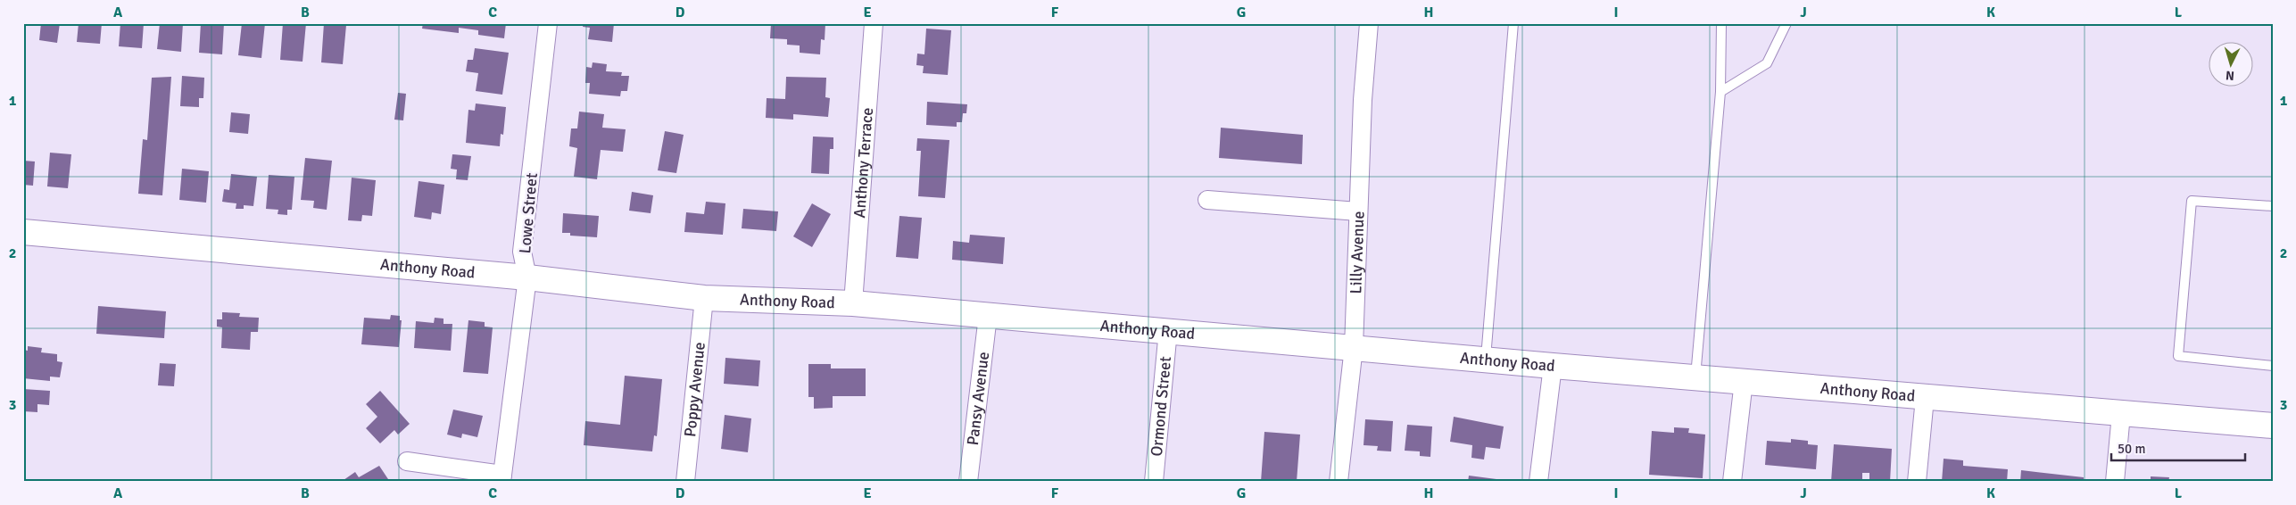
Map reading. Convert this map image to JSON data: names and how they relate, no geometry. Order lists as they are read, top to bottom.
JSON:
{
  "streets": {
    "street": [
      "Anthony Terrace",
      "Lowe Street",
      "Lilly Avenue",
      "Anthony Road",
      "Poppy Avenue",
      "Pansy Avenue",
      "Ormond Street"
    ]
  },
  "crossings": [
    ["Anthony Terrace", "Anthony Road"],
    ["Lowe Street", "Anthony Road"],
    ["Lilly Avenue", "Anthony Road"],
    ["Anthony Road", "Poppy Avenue"],
    ["Anthony Road", "Pansy Avenue"],
    ["Anthony Road", "Ormond Street"]
  ],
  "scale_bar": "50 m",
  "north": "bottom",
  "grid": {
    "columns": [
      "A",
      "B",
      "C",
      "D",
      "E",
      "F",
      "G",
      "H",
      "I",
      "J",
      "K",
      "L"
    ],
    "rows": ["1", "2", "3"]
  }
}
